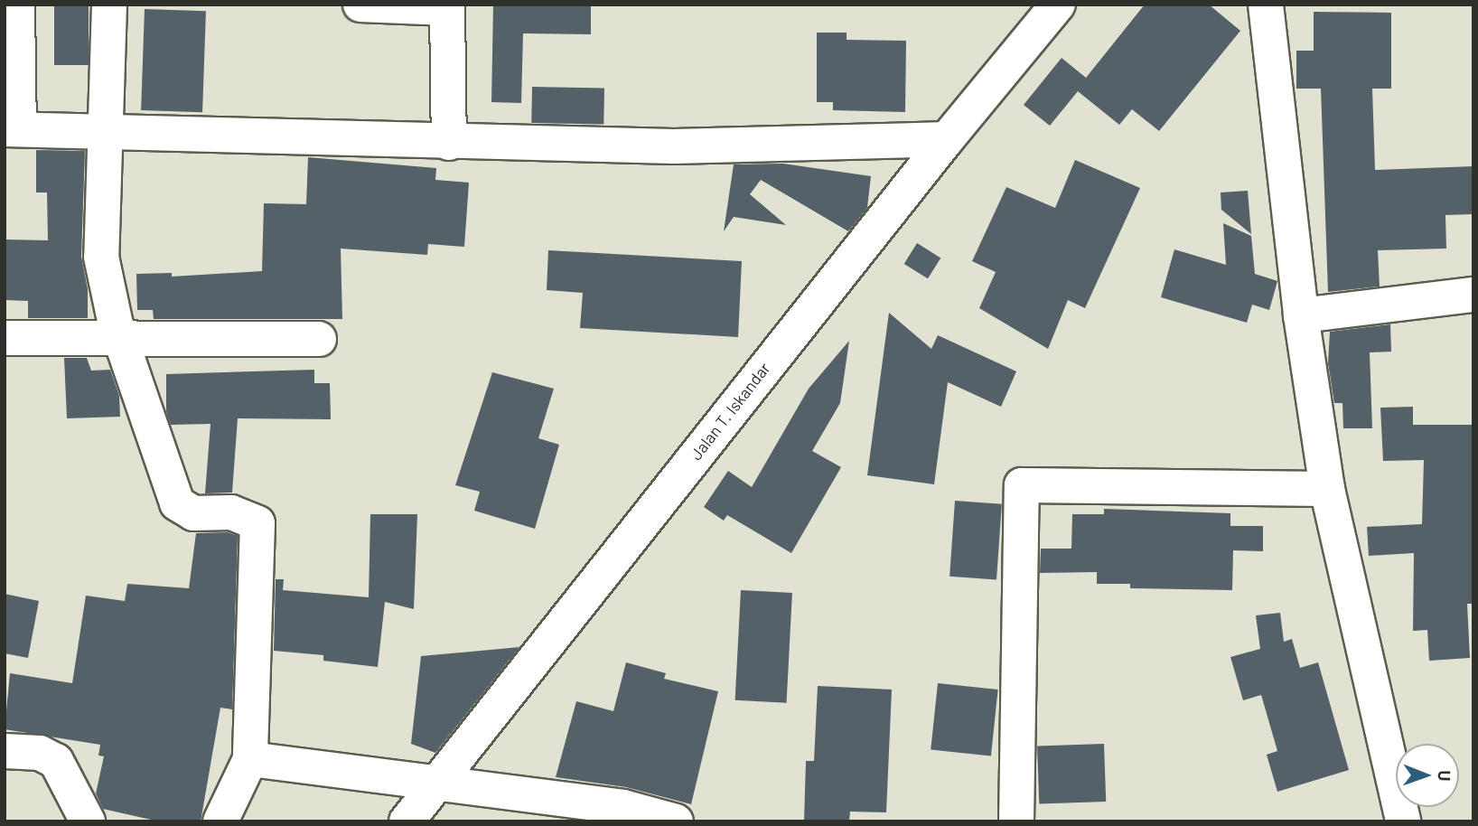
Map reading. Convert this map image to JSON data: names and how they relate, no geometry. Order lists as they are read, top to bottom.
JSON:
{
  "streets": {
    "street": ["Jalan T. Iskandar"]
  },
  "north": "right"
}
